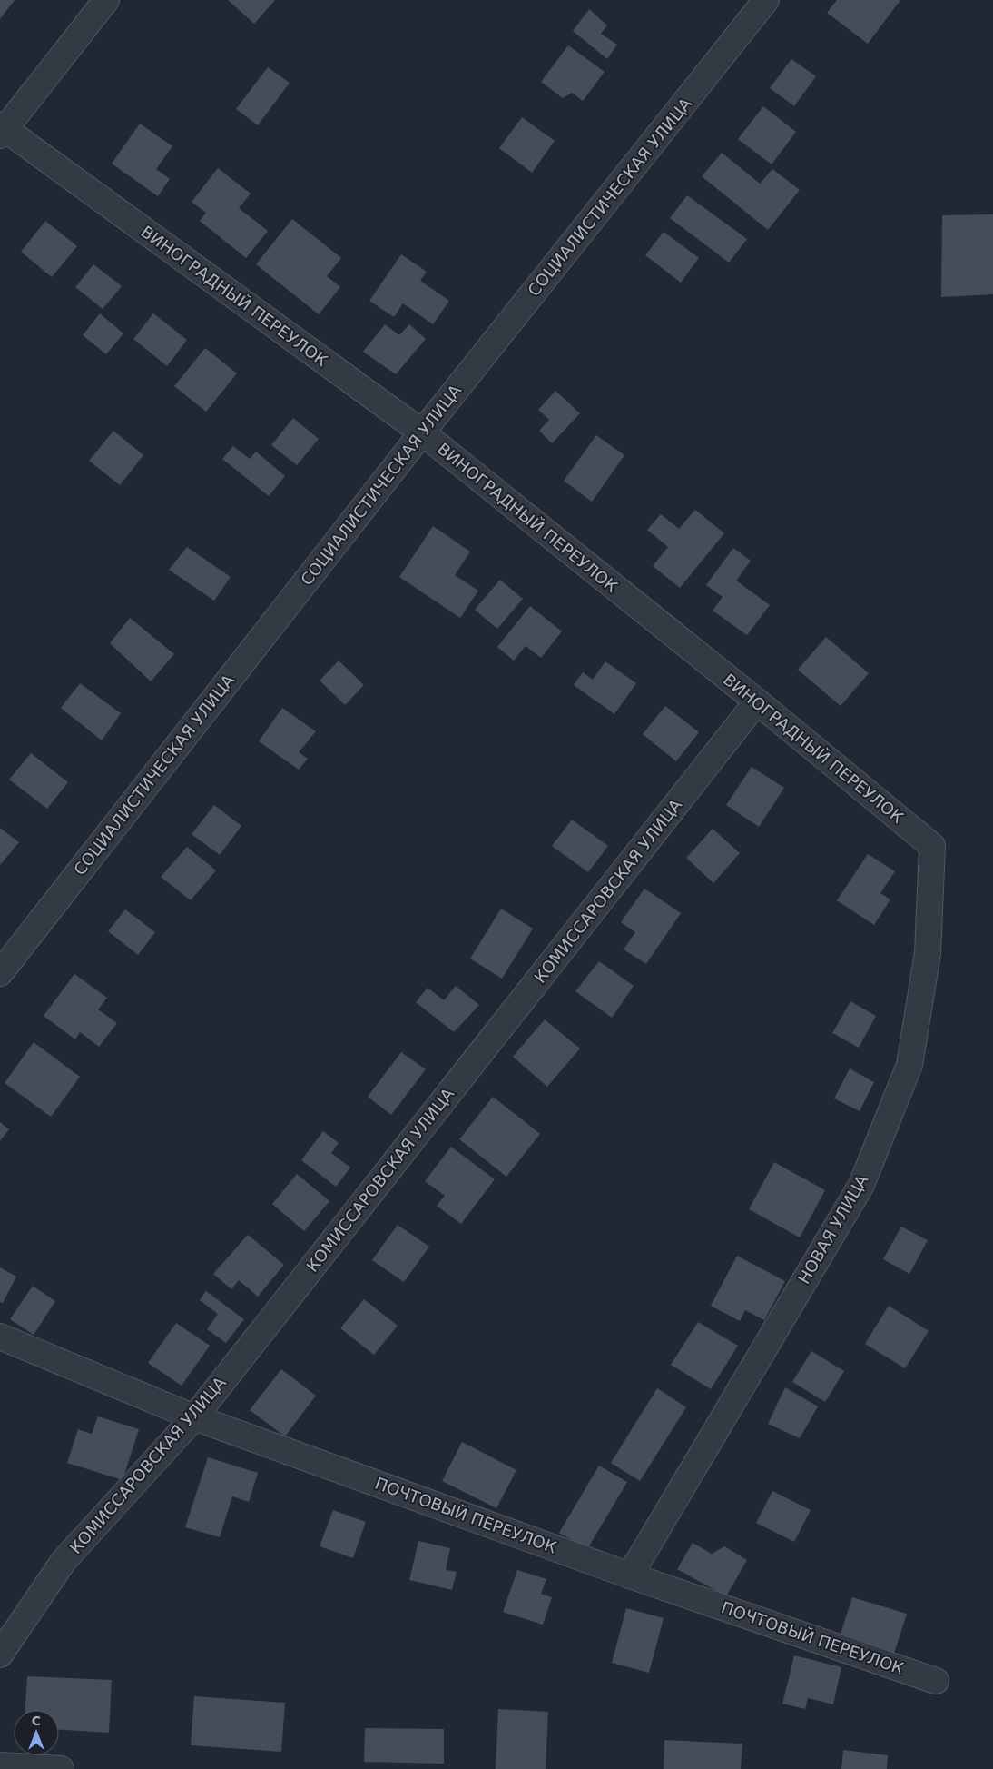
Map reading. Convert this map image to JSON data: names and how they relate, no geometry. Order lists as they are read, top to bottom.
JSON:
{
  "streets": {
    "street": [
      "СОЦИАЛИСТИЧЕСКАЯ УЛИЦА",
      "ВИНОГРАДНЫЙ ПЕРЕУЛОК",
      "КОМИССАРОВСКАЯ УЛИЦА",
      "НОВАЯ УЛИЦА",
      "ПОЧТОВЫЙ ПЕРЕУЛОК"
    ]
  },
  "crossings": [
    ["СОЦИАЛИСТИЧЕСКАЯ УЛИЦА", "ВИНОГРАДНЫЙ ПЕРЕУЛОК"],
    ["ВИНОГРАДНЫЙ ПЕРЕУЛОК", "КОМИССАРОВСКАЯ УЛИЦА"],
    ["ВИНОГРАДНЫЙ ПЕРЕУЛОК", "НОВАЯ УЛИЦА"],
    ["КОМИССАРОВСКАЯ УЛИЦА", "ПОЧТОВЫЙ ПЕРЕУЛОК"],
    ["НОВАЯ УЛИЦА", "ПОЧТОВЫЙ ПЕРЕУЛОК"]
  ],
  "north": "top"
}
